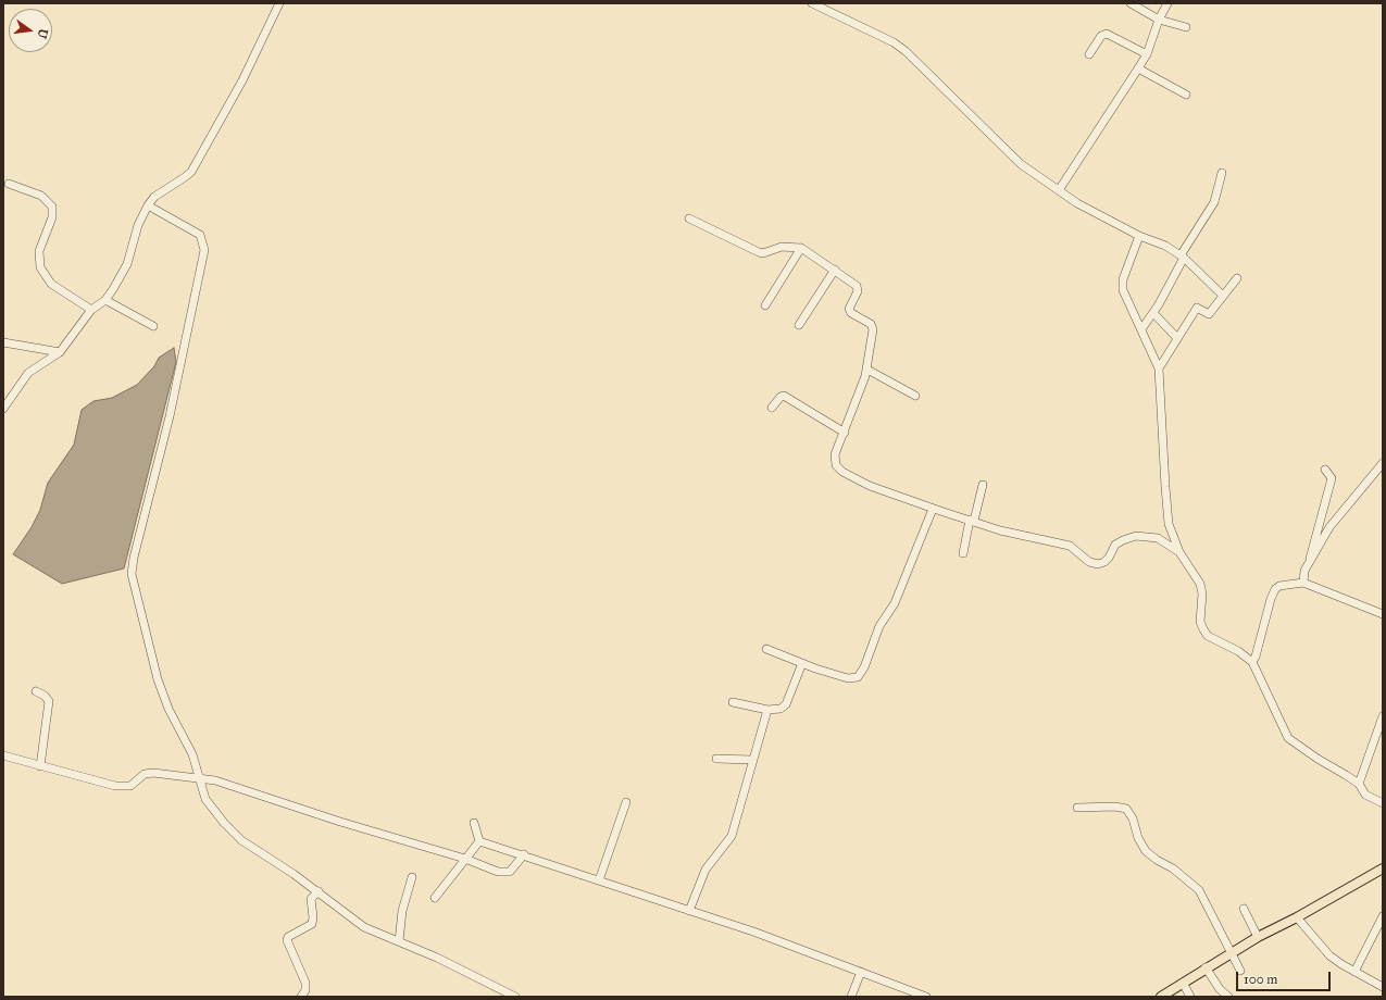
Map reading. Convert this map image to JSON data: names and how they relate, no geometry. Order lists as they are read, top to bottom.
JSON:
{
  "scale_bar": "100 m",
  "north": "right"
}
